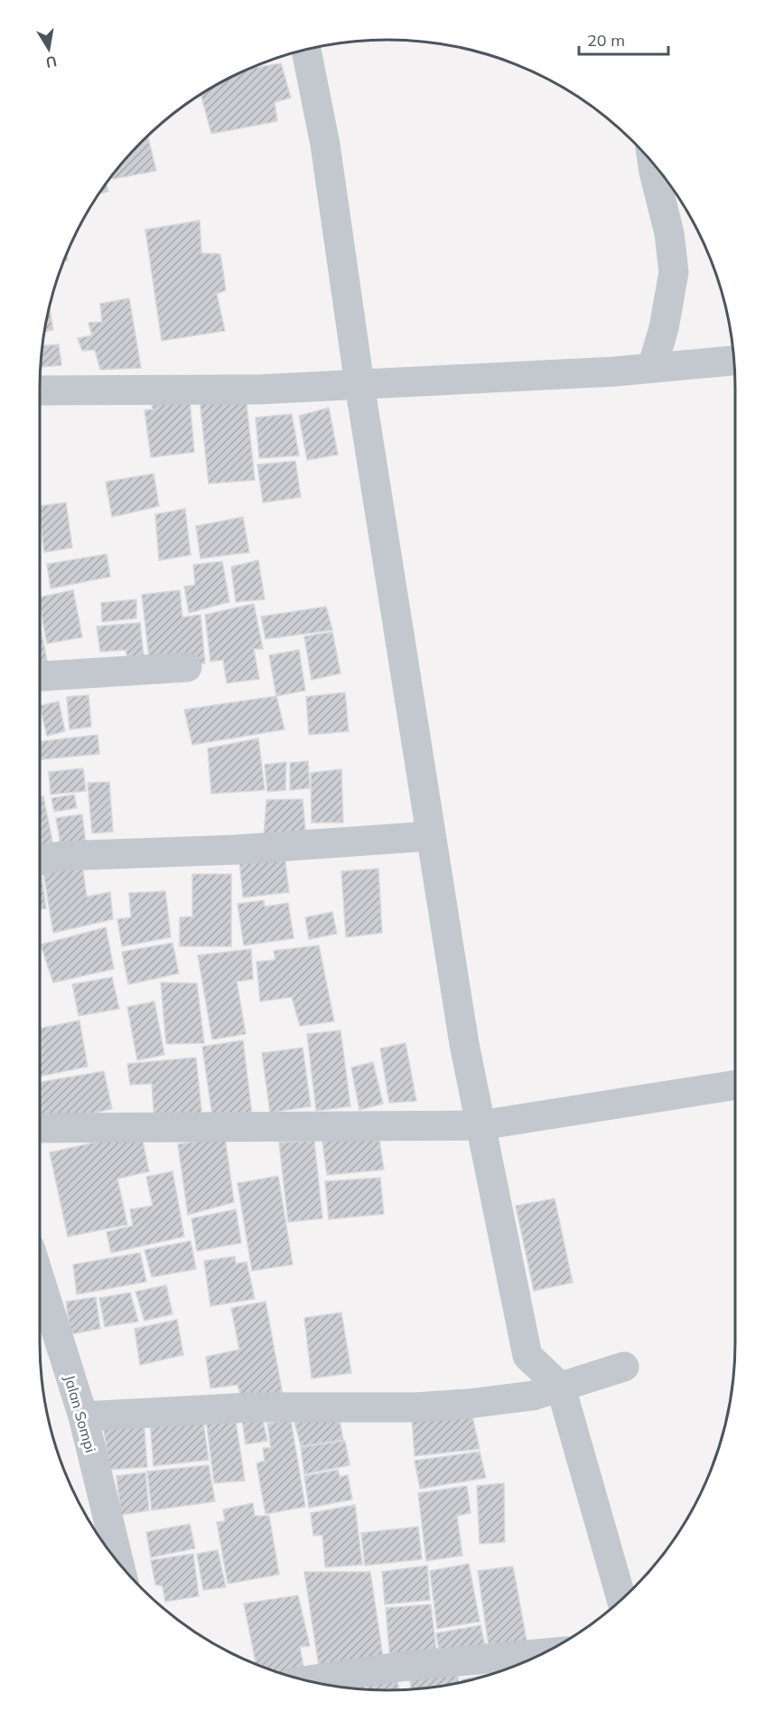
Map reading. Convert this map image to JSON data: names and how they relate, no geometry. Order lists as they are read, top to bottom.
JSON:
{
  "streets": {
    "street": ["Jalan Sompi"]
  },
  "scale_bar": "20 m",
  "north": "bottom"
}
